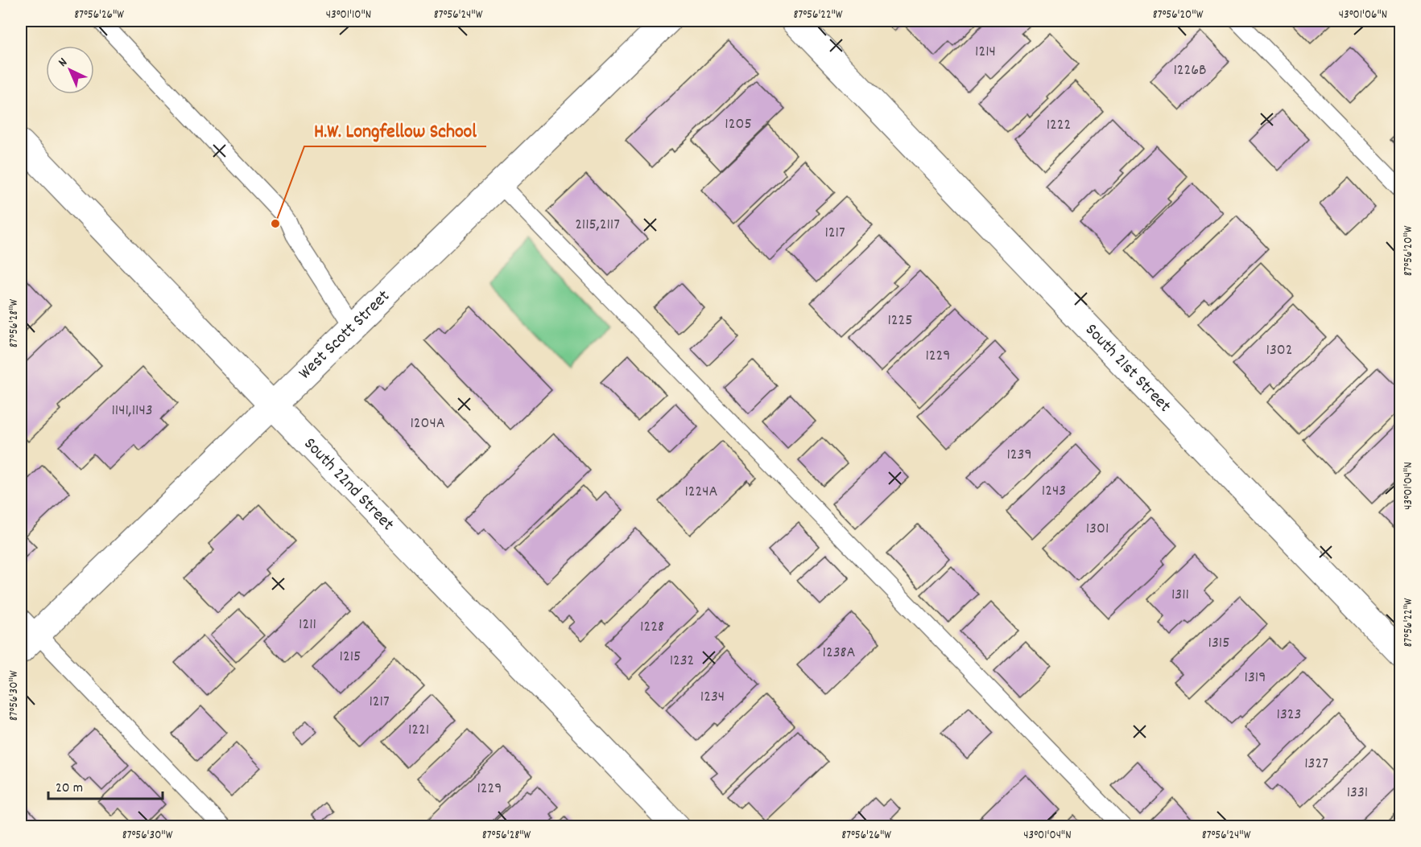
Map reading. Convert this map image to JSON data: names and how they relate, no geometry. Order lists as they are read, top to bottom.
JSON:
{
  "streets": {
    "street": ["West Scott Street", "South 21st Street", "South 22nd Street"]
  },
  "crossings": [
    ["West Scott Street", "South 22nd Street"]
  ],
  "places": ["H.W. Longfellow School"],
  "house_numbers": [
    "1214",
    "1226B",
    "1205",
    "1222",
    "2115,2117",
    "1217",
    "1225",
    "1302",
    "1229",
    "1141,1143",
    "1204A",
    "1239",
    "1243",
    "1224A",
    "1301",
    "1311",
    "1211",
    "1228",
    "1315",
    "1238A",
    "1215",
    "1232",
    "1319",
    "1234",
    "1217",
    "1323",
    "1221",
    "1327",
    "1229",
    "1331"
  ],
  "scale_bar": "20 m",
  "north": "top left",
  "coordinates": [
    "87°56'26\"W",
    "43°01'10\"N",
    "87°56'24\"W",
    "87°56'22\"W",
    "87°56'20\"W",
    "43°01'06\"N",
    "87°56'28\"W",
    "43°01'04\"N",
    "87°56'30\"W"
  ]
}
